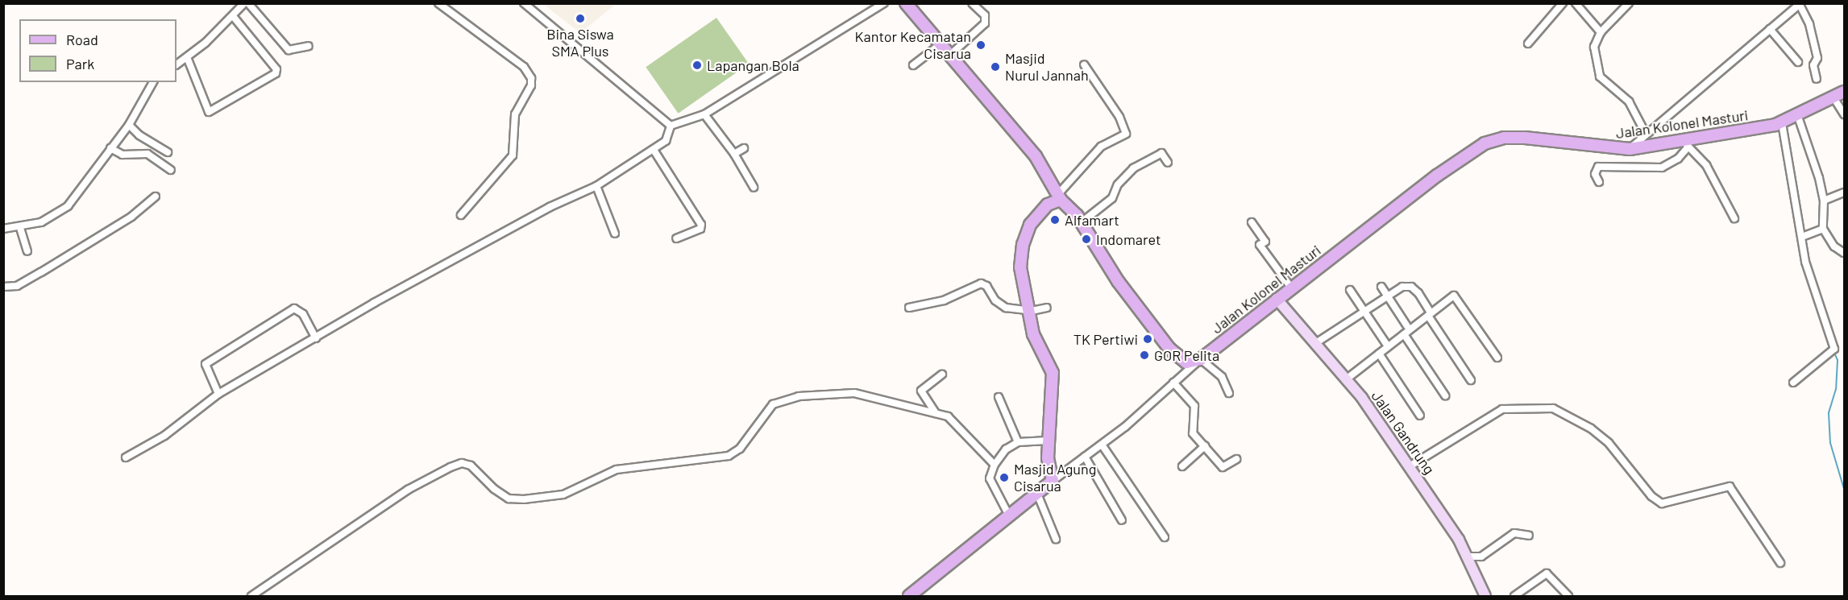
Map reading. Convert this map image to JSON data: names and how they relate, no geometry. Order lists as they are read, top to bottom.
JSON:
{
  "streets": {
    "main road": ["Jalan Kolonel Masturi"],
    "street": ["Jalan Gandrung"]
  },
  "crossings": [
    ["Jalan Kolonel Masturi", "Jalan Gandrung"]
  ],
  "places": [
    "Bina Siswa SMA Plus",
    "Kantor Kecamatan Cisarua",
    "Lapangan Bola",
    "Masjid Nurul Jannah",
    "Alfamart",
    "Indomaret",
    "TK Pertiwi",
    "GOR Pelita",
    "Masjid Agung Cisarua"
  ],
  "legend": ["Road", "Park"]
}
